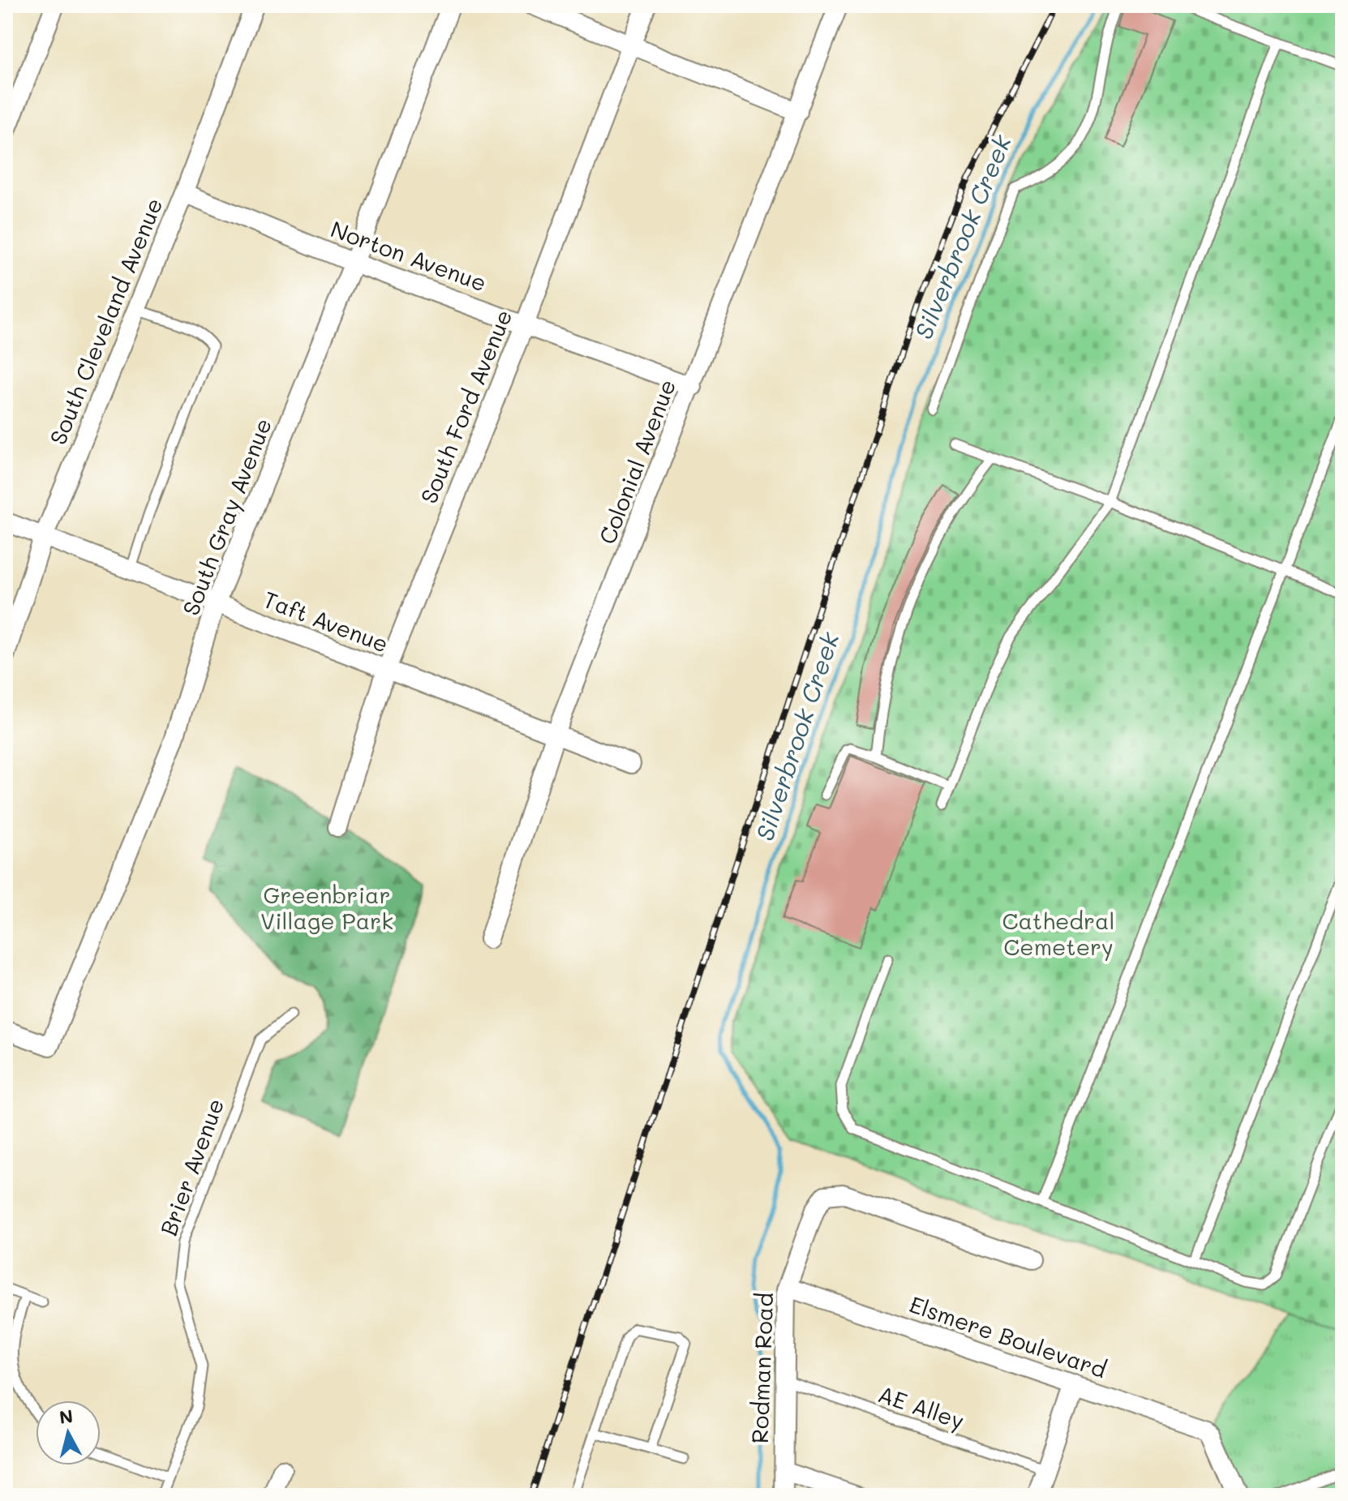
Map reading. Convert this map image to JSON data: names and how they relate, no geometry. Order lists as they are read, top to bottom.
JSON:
{
  "streets": {
    "street": [
      "Norton Avenue",
      "South Cleveland Avenue",
      "South Ford Avenue",
      "Colonial Avenue",
      "South Gray Avenue",
      "Taft Avenue",
      "Elsmere Boulevard",
      "Rodman Road"
    ],
    "lane": ["Brier Avenue", "AE Alley"]
  },
  "crossings": [
    ["Norton Avenue", "South Cleveland Avenue"],
    ["Norton Avenue", "South Ford Avenue"],
    ["Norton Avenue", "Colonial Avenue"],
    ["Norton Avenue", "South Gray Avenue"],
    ["South Cleveland Avenue", "Taft Avenue"],
    ["South Ford Avenue", "Taft Avenue"],
    ["Colonial Avenue", "Taft Avenue"],
    ["South Gray Avenue", "Taft Avenue"],
    ["Elsmere Boulevard", "Rodman Road"],
    ["Rodman Road", "AE Alley"]
  ],
  "water": ["Silverbrook Creek"],
  "parks": ["Greenbriar Village Park", "Cathedral Cemetery"],
  "north": "top"
}
